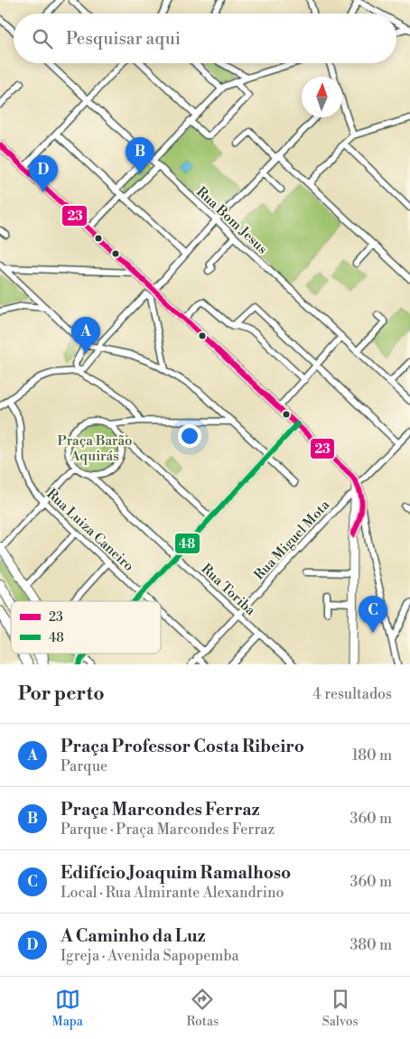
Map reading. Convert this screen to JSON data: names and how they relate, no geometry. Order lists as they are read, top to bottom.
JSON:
{
  "streets": {
    "street": [
      "Rua Bom Jesus",
      "Rua Luiza Caneiro",
      "Rua Miguel Mota",
      "Rua Toriba"
    ]
  },
  "crossings": [
    ["Rua Luiza Caneiro", "Rua Miguel Mota"],
    ["Rua Miguel Mota", "Rua Toriba"]
  ],
  "parks": ["Praça Barão Aquirás"],
  "lines": ["transit line 23", "transit line 48"],
  "legend": ["23", "48"],
  "north": "top",
  "page": {
    "search": "Pesquisar aqui",
    "pins": [
      "B",
      "D",
      "A",
      "C"
    ],
    "heading": ["Por perto", "4 resultados"],
    "list": [
      {
        "mark": "A",
        "name": "Praça Professor Costa Ribeiro",
        "note": "Parque",
        "value": "180 m"
      },
      {
        "mark": "B",
        "name": "Praça Marcondes Ferraz",
        "note": "Parque · Praça Marcondes Ferraz",
        "value": "360 m"
      },
      {
        "mark": "C",
        "name": "Edifício Joaquim Ramalhoso",
        "note": "Local · Rua Almirante Alexandrino",
        "value": "360 m"
      },
      {
        "mark": "D",
        "name": "A Caminho da Luz",
        "note": "Igreja · Avenida Sapopemba",
        "value": "380 m"
      }
    ],
    "nav": ["Mapa", "Rotas", "Salvos"]
  }
}
